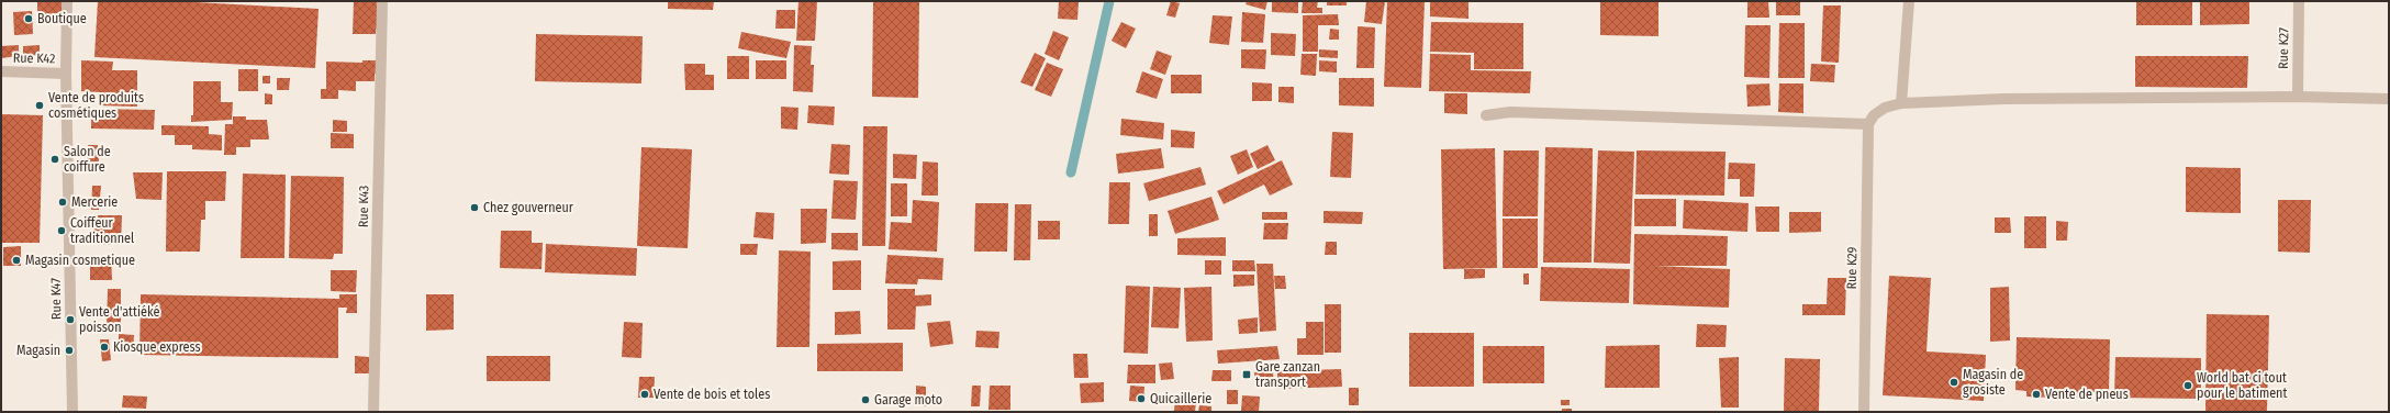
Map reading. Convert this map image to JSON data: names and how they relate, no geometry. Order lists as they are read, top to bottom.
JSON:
{
  "streets": {
    "street": [
      "Rue K27",
      "Rue K42",
      "Rue K43",
      "Rue K29",
      "Rue K47"
    ]
  },
  "crossings": [
    ["Rue K42", "Rue K47"]
  ],
  "places": {
    "other": [
      "Boutique",
      "Vente de produits cosmétiques",
      "Salon de coiffure",
      "Mercerie",
      "Chez gouverneur",
      "Coiffeur traditionnel",
      "Magasin cosmetique",
      "Vente d'attiéké poisson",
      "Kiosque express",
      "Magasin",
      "Magasin de grosiste",
      "World bat ci tout pour le batiment",
      "Vente de bois et toles",
      "Vente de pneus",
      "Quicaillerie",
      "Garage moto"
    ],
    "transit": ["Gare zanzan transport"]
  }
}
